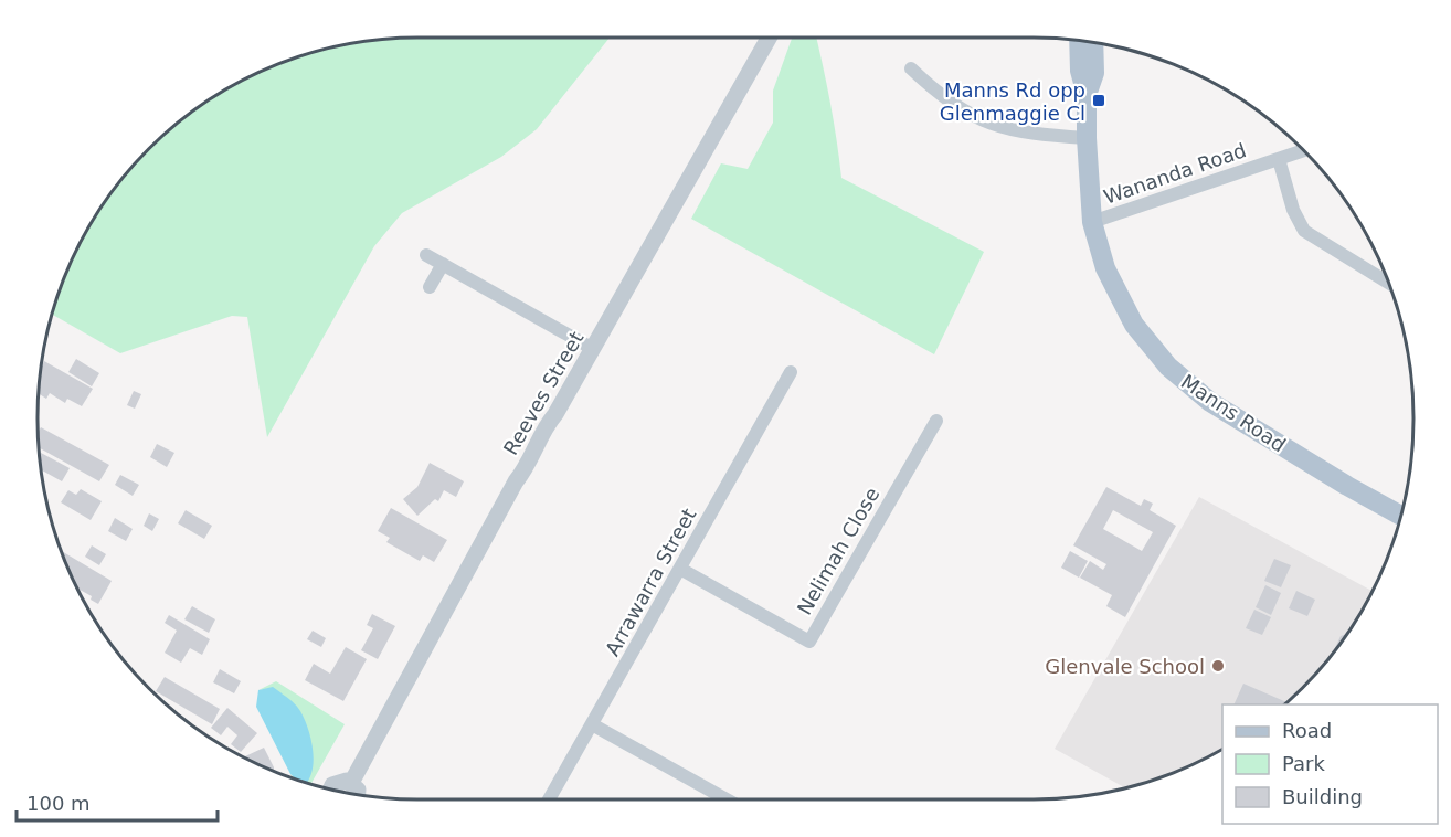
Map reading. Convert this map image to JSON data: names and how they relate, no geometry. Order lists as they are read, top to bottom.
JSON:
{
  "streets": {
    "main road": ["Manns Road"],
    "street": [
      "Wananda Road",
      "Reeves Street",
      "Nelimah Close",
      "Arrawarra Street"
    ]
  },
  "crossings": [
    ["Wananda Road", "Manns Road"],
    ["Nelimah Close", "Arrawarra Street"]
  ],
  "places": {
    "transit": ["Manns Rd opp Glenmaggie Cl"],
    "other": ["Glenvale School"]
  },
  "legend": ["Road", "Park", "Building"],
  "scale_bar": "100 m"
}
